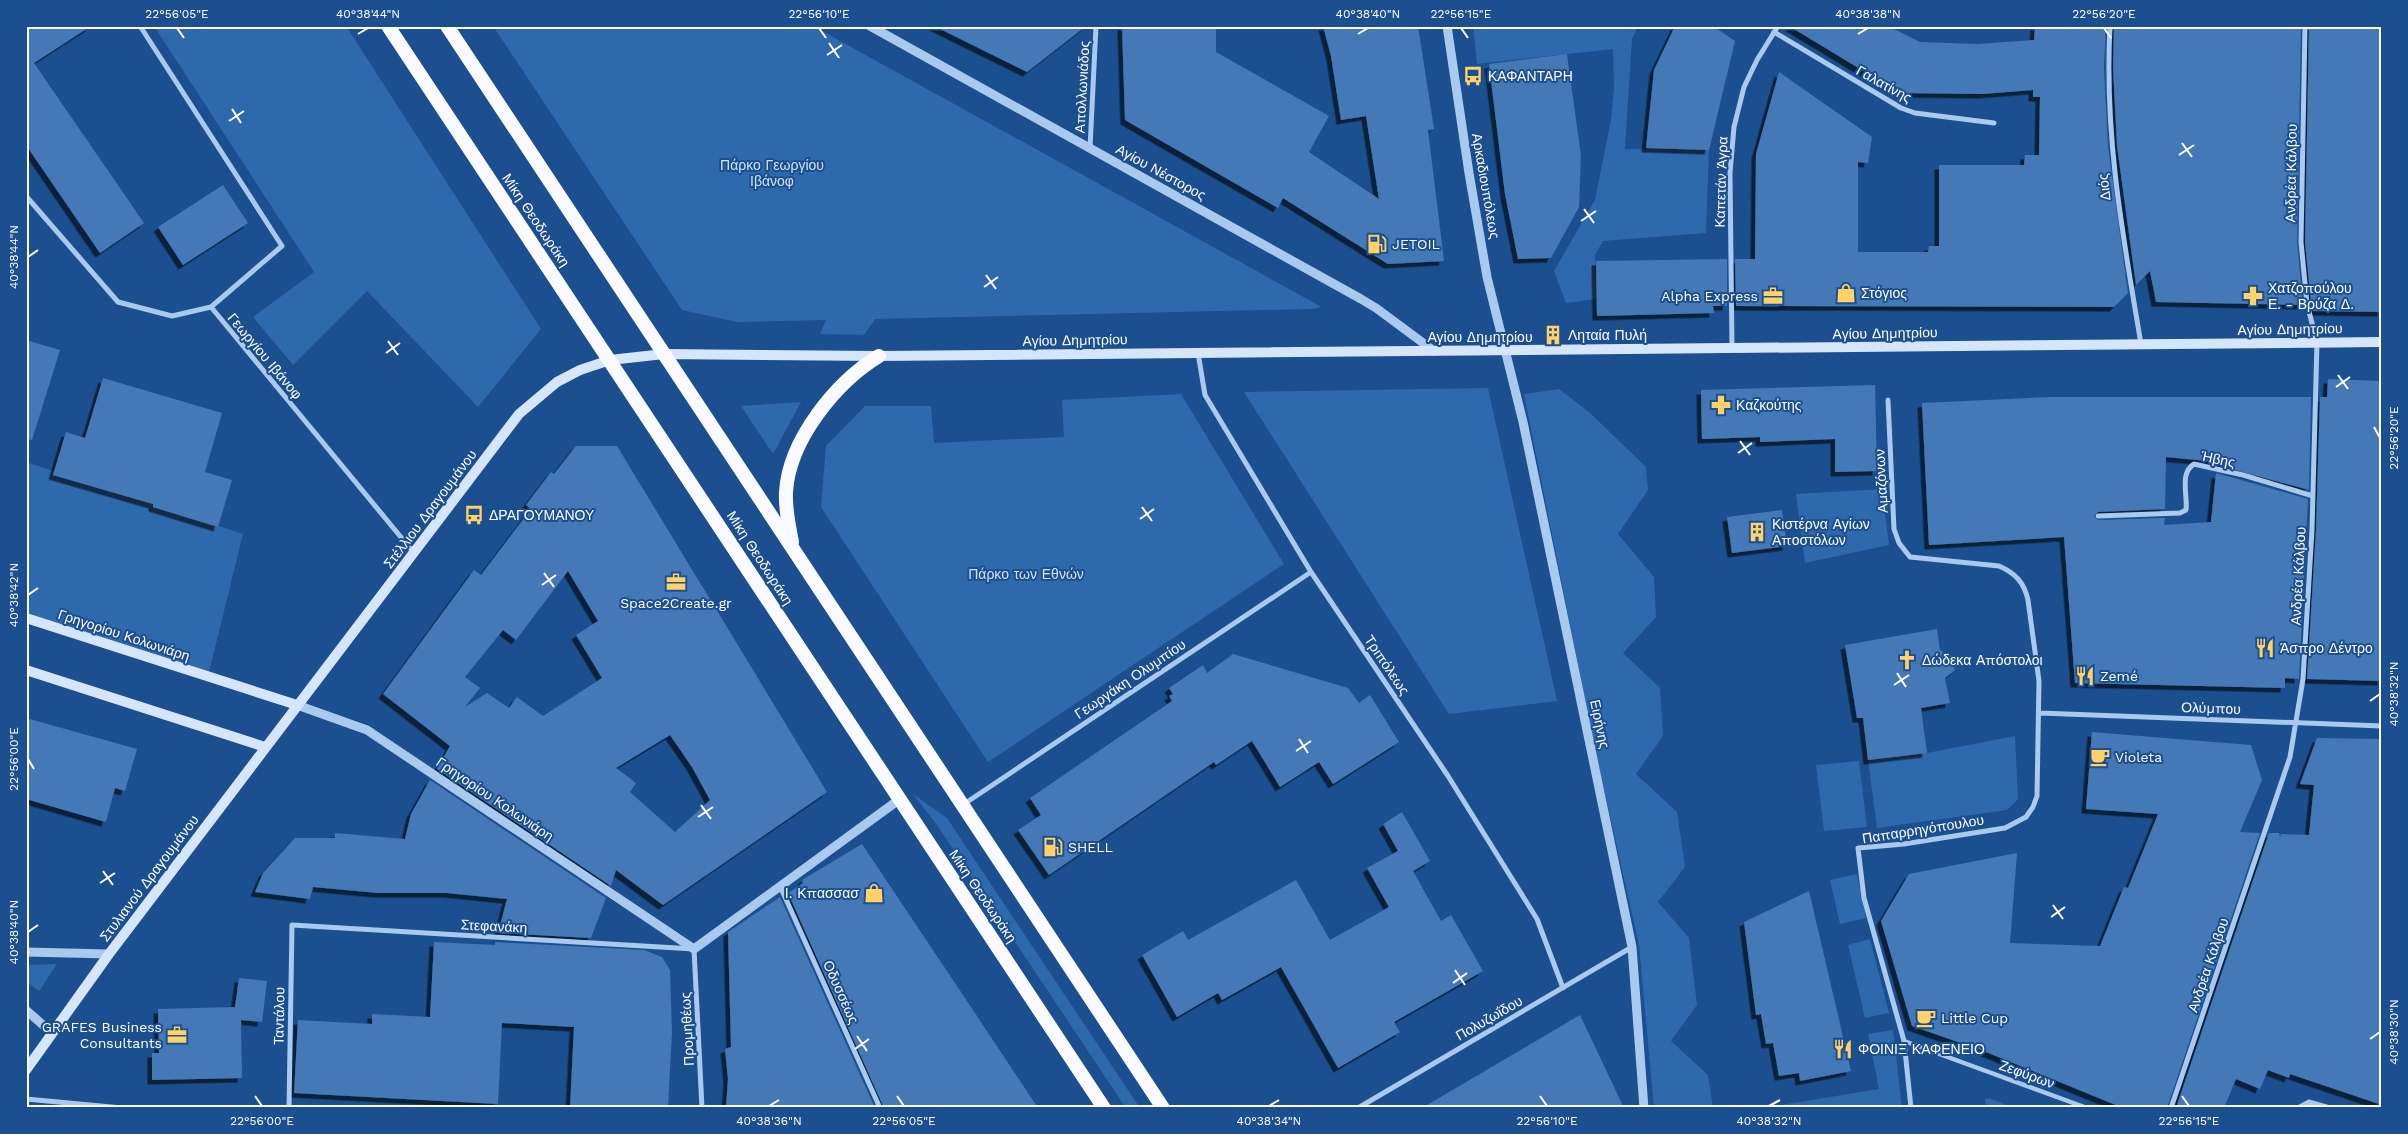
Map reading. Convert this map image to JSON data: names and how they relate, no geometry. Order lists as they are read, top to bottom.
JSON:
{
  "streets": {
    "highway": ["Μίκη Θεοδωράκη"],
    "main road": [
      "Αγίου Δημητρίου",
      "Στέλλιου Δραγουμάνου",
      "Γρηγορίου Κολωνιάρη",
      "Στυλιανού Δραγουμάνου"
    ],
    "street": [
      "Γαλατίνης",
      "Απολλωνιάδος",
      "Αγίου Νέστορος",
      "Ανδρέα Κάλβου",
      "Καπετάν Άγρα",
      "Αρκαδιουπόλεως",
      "Διός",
      "Γεωργίου Ιβάνοφ",
      "Ήβης",
      "Αμαζόνων",
      "Τριπόλεως",
      "Γεωργάκη Ολυμπίου",
      "Ολύμπου",
      "Ειρήνης",
      "Παπαρρηγόπουλου",
      "Στεφανάκη",
      "Οδυσσέως",
      "Ταντάλου",
      "Πολυζωΐδου",
      "Προμηθέως",
      "Ζεφύρων"
    ]
  },
  "crossings": [
    ["Γαλατίνης", "Καπετάν Άγρα"],
    ["Απολλωνιάδος", "Αγίου Νέστορος"],
    ["Αγίου Νέστορος", "Αγίου Δημητρίου"],
    ["Ανδρέα Κάλβου", "Αγίου Δημητρίου"],
    ["Ανδρέα Κάλβου", "Ήβης"],
    ["Ανδρέα Κάλβου", "Ολύμπου"],
    ["Καπετάν Άγρα", "Αγίου Δημητρίου"],
    ["Αρκαδιουπόλεως", "Αγίου Δημητρίου"],
    ["Αρκαδιουπόλεως", "Ειρήνης"],
    ["Διός", "Αγίου Δημητρίου"],
    ["Μίκη Θεοδωράκη", "Αγίου Δημητρίου"],
    ["Μίκη Θεοδωράκη", "Στέλλιου Δραγουμάνου"],
    ["Αγίου Δημητρίου", "Στέλλιου Δραγουμάνου"],
    ["Αγίου Δημητρίου", "Τριπόλεως"],
    ["Αγίου Δημητρίου", "Ειρήνης"],
    ["Γεωργίου Ιβάνοφ", "Στέλλιου Δραγουμάνου"],
    ["Αμαζόνων", "Ολύμπου"],
    ["Αμαζόνων", "Παπαρρηγόπουλου"],
    ["Στέλλιου Δραγουμάνου", "Γρηγορίου Κολωνιάρη"],
    ["Στέλλιου Δραγουμάνου", "Στυλιανού Δραγουμάνου"],
    ["Γρηγορίου Κολωνιάρη", "Στυλιανού Δραγουμάνου"],
    ["Γρηγορίου Κολωνιάρη", "Στεφανάκη"],
    ["Γρηγορίου Κολωνιάρη", "Προμηθέως"],
    ["Τριπόλεως", "Γεωργάκη Ολυμπίου"],
    ["Τριπόλεως", "Πολυζωΐδου"],
    ["Ολύμπου", "Παπαρρηγόπουλου"],
    ["Ειρήνης", "Πολυζωΐδου"],
    ["Παπαρρηγόπουλου", "Ζεφύρων"],
    ["Στεφανάκη", "Ταντάλου"],
    ["Στεφανάκη", "Προμηθέως"]
  ],
  "parks": ["Πάρκο Γεωργίου Ιβάνοφ", "Πάρκο των Εθνών"],
  "places": {
    "bus stop": ["ΚΑΦΑΝΤΑΡΗ", "ΔΡΑΓΟΥΜΑΝΟΥ"],
    "fuel station": ["JETOIL", "SHELL"],
    "shop": ["Στόγιος", "Ι. Κπασσασ"],
    "office": ["Alpha Express", "Space2Create.gr", "GRAFES Business Consultants"],
    "pharmacy": ["Χατζοπούλου Ε. - Βρύζα Δ.", "Καζκούτης"],
    "building": ["Ληταία Πυλή", "Κιστέρνα Αγίων Αποστόλων"],
    "restaurant": ["Άσπρο Δέντρο", "Zemé", "ΦΟΙΝΙΞ ΚΑΦΕΝΕΙΟ"],
    "church": ["Δώδεκα Απόστολοι"],
    "cafe": ["Violeta", "Little Cup"]
  },
  "coordinates": [
    "22°56'05\"E",
    "40°38'44\"N",
    "22°56'10\"E",
    "40°38'40\"N",
    "22°56'15\"E",
    "40°38'38\"N",
    "22°56'20\"E",
    "40°38'42\"N",
    "40°38'32\"N",
    "22°56'00\"E",
    "40°38'30\"N",
    "40°38'36\"N",
    "40°38'34\"N"
  ]
}
